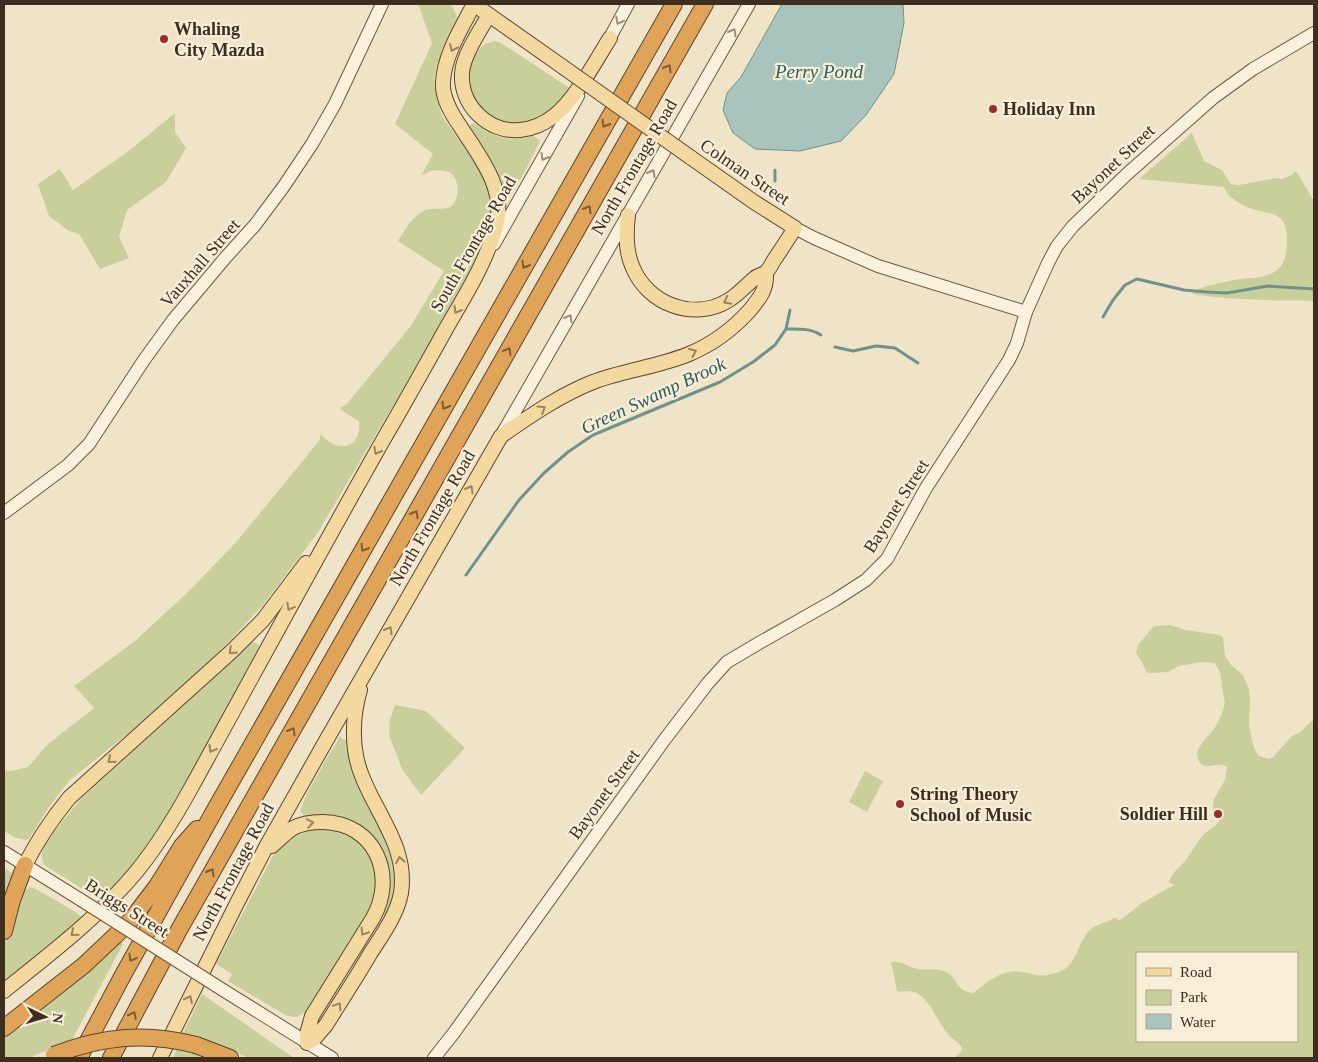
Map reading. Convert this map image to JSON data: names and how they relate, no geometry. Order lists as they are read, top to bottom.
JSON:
{
  "streets": {
    "main road": ["North Frontage Road", "Colman Street", "South Frontage Road"],
    "street": ["Bayonet Street", "Vauxhall Street", "Briggs Street"]
  },
  "crossings": [
    ["Bayonet Street", "Colman Street"]
  ],
  "one_way": ["North Frontage Road", "South Frontage Road"],
  "water": ["Perry Pond", "Green Swamp Brook"],
  "places": [
    "Whaling City Mazda",
    "Holiday Inn",
    "String Theory School of Music",
    "Soldier Hill"
  ],
  "legend": ["Road", "Park", "Water"],
  "north": "right"
}
